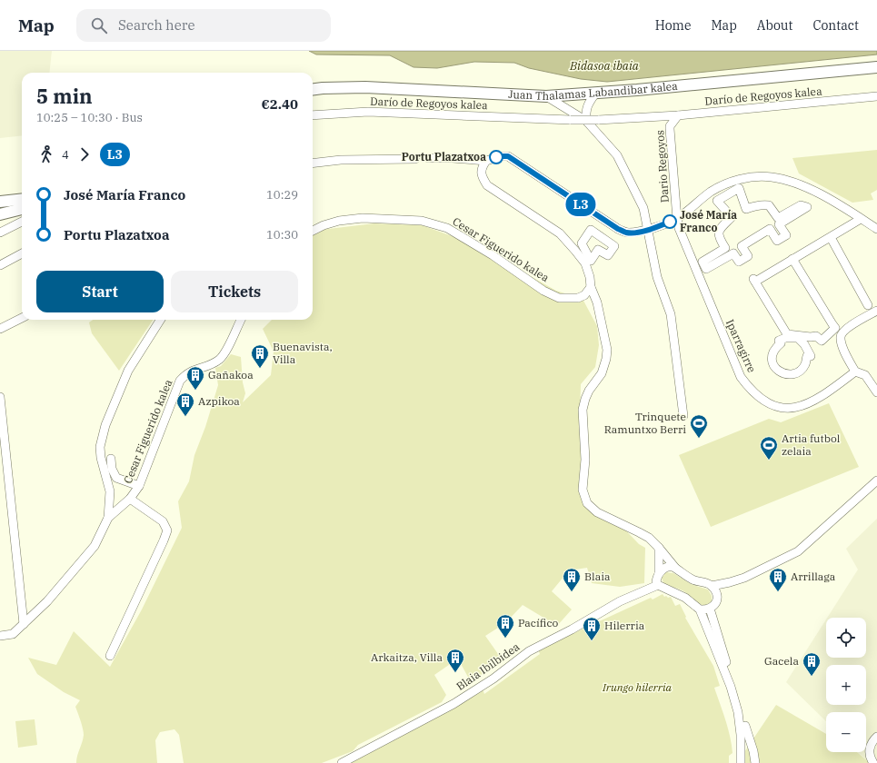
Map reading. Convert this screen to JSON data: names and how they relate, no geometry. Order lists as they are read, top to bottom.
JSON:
{
  "streets": {
    "main road": ["Juan Thalamas Labandibar kalea"],
    "street": [
      "Darío de Regoyos kalea",
      "Dario Regoyos",
      "Cesar Figuerido kalea",
      "Iparragirre",
      "Blaia Ibilbidea"
    ]
  },
  "crossings": [
    ["Darío de Regoyos kalea", "Dario Regoyos"],
    ["Dario Regoyos", "Iparragirre"]
  ],
  "water": ["Bidasoa ibaia"],
  "parks": ["Irungo hilerria"],
  "places": {
    "other": ["Portu Plazatxoa", "José María Franco"],
    "building": [
      "Buenavista, Villa",
      "Gañakoa",
      "Azpikoa",
      "Blaia",
      "Arrillaga",
      "Pacífico",
      "Hilerria",
      "Arkaitza, Villa",
      "Gacela"
    ],
    "sports": ["Trinquete Ramuntxo Berri", "Artia futbol zelaia"]
  },
  "lines": ["bus line L3"],
  "page": {
    "header": "Map",
    "search": "Search here",
    "nav": [
      "Home",
      "Map",
      "About",
      "Contact"
    ],
    "on_map": "L3",
    "heading": ["5 min", "10:25 – 10:30 · Bus", "€2.40"],
    "legs": ["4", "L3"],
    "list": [
      {
        "name": "José María Franco",
        "value": "10:29"
      },
      {
        "name": "Portu Plazatxoa",
        "value": "10:30"
      }
    ],
    "buttons": ["Start", "Tickets"],
    "map_buttons": ["+", "−"]
  }
}
